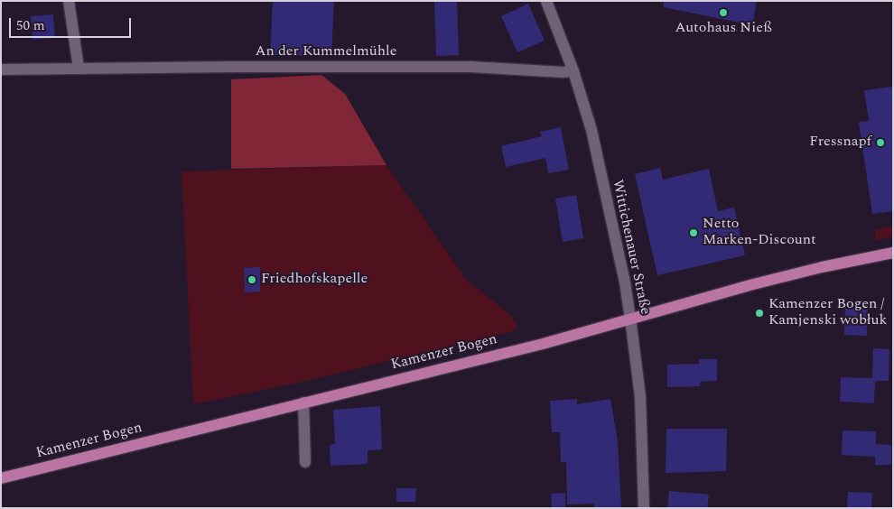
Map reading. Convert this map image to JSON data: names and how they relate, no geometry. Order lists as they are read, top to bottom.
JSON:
{
  "streets": {
    "main road": ["Kamenzer Bogen"],
    "street": ["An der Kummelmühle", "Wittichenauer Straße"]
  },
  "crossings": [
    ["An der Kummelmühle", "Wittichenauer Straße"],
    ["Wittichenauer Straße", "Kamenzer Bogen"]
  ],
  "places": [
    "Autohaus Nieß",
    "Fressnapf",
    "Netto Marken-Discount",
    "Friedhofskapelle",
    "Kamenzer Bogen / Kamjenski wobłuk"
  ],
  "scale_bar": "50 m"
}
